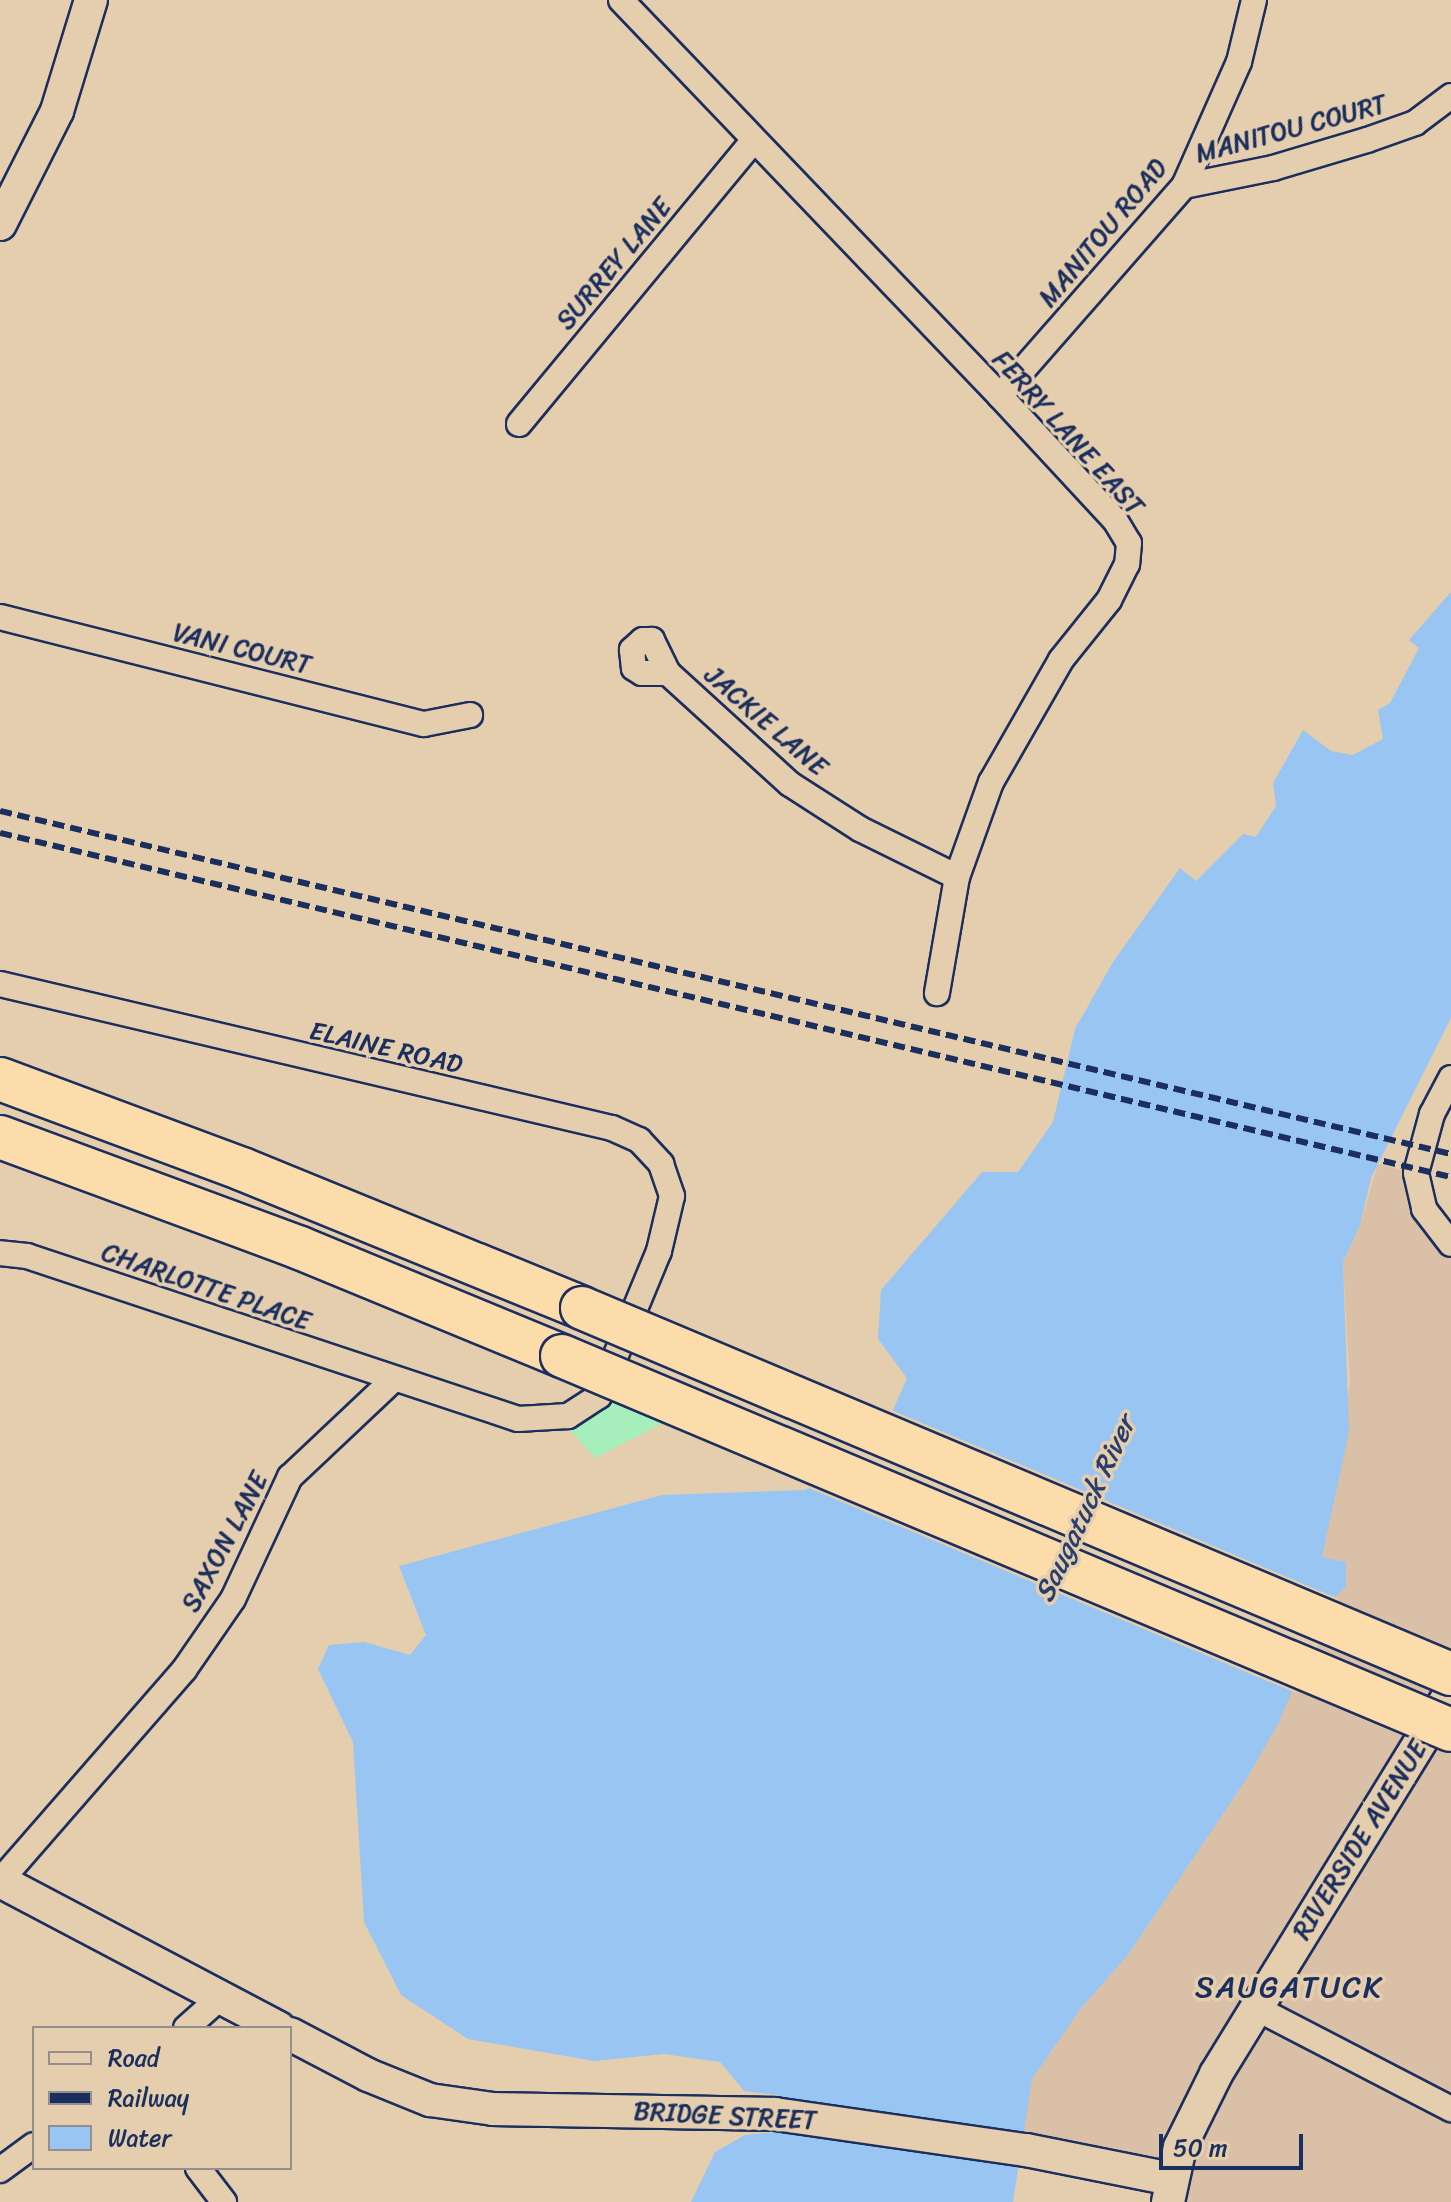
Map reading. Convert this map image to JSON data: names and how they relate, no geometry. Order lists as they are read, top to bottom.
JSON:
{
  "streets": {
    "main road": ["RIVERSIDE AVENUE", "BRIDGE STREET"],
    "street": [
      "MANITOU COURT",
      "MANITOU ROAD",
      "SURREY LANE",
      "FERRY LANE EAST",
      "VANI COURT",
      "JACKIE LANE",
      "ELAINE ROAD",
      "CHARLOTTE PLACE",
      "SAXON LANE"
    ]
  },
  "crossings": [
    ["MANITOU COURT", "MANITOU ROAD"],
    ["MANITOU ROAD", "FERRY LANE EAST"],
    ["SURREY LANE", "FERRY LANE EAST"],
    ["FERRY LANE EAST", "JACKIE LANE"],
    ["ELAINE ROAD", "CHARLOTTE PLACE"],
    ["ELAINE ROAD", "SAXON LANE"],
    ["CHARLOTTE PLACE", "SAXON LANE"],
    ["RIVERSIDE AVENUE", "BRIDGE STREET"]
  ],
  "districts": ["SAUGATUCK"],
  "water": ["Saugatuck River"],
  "legend": ["Road", "Railway", "Water"],
  "scale_bar": "50 m"
}
